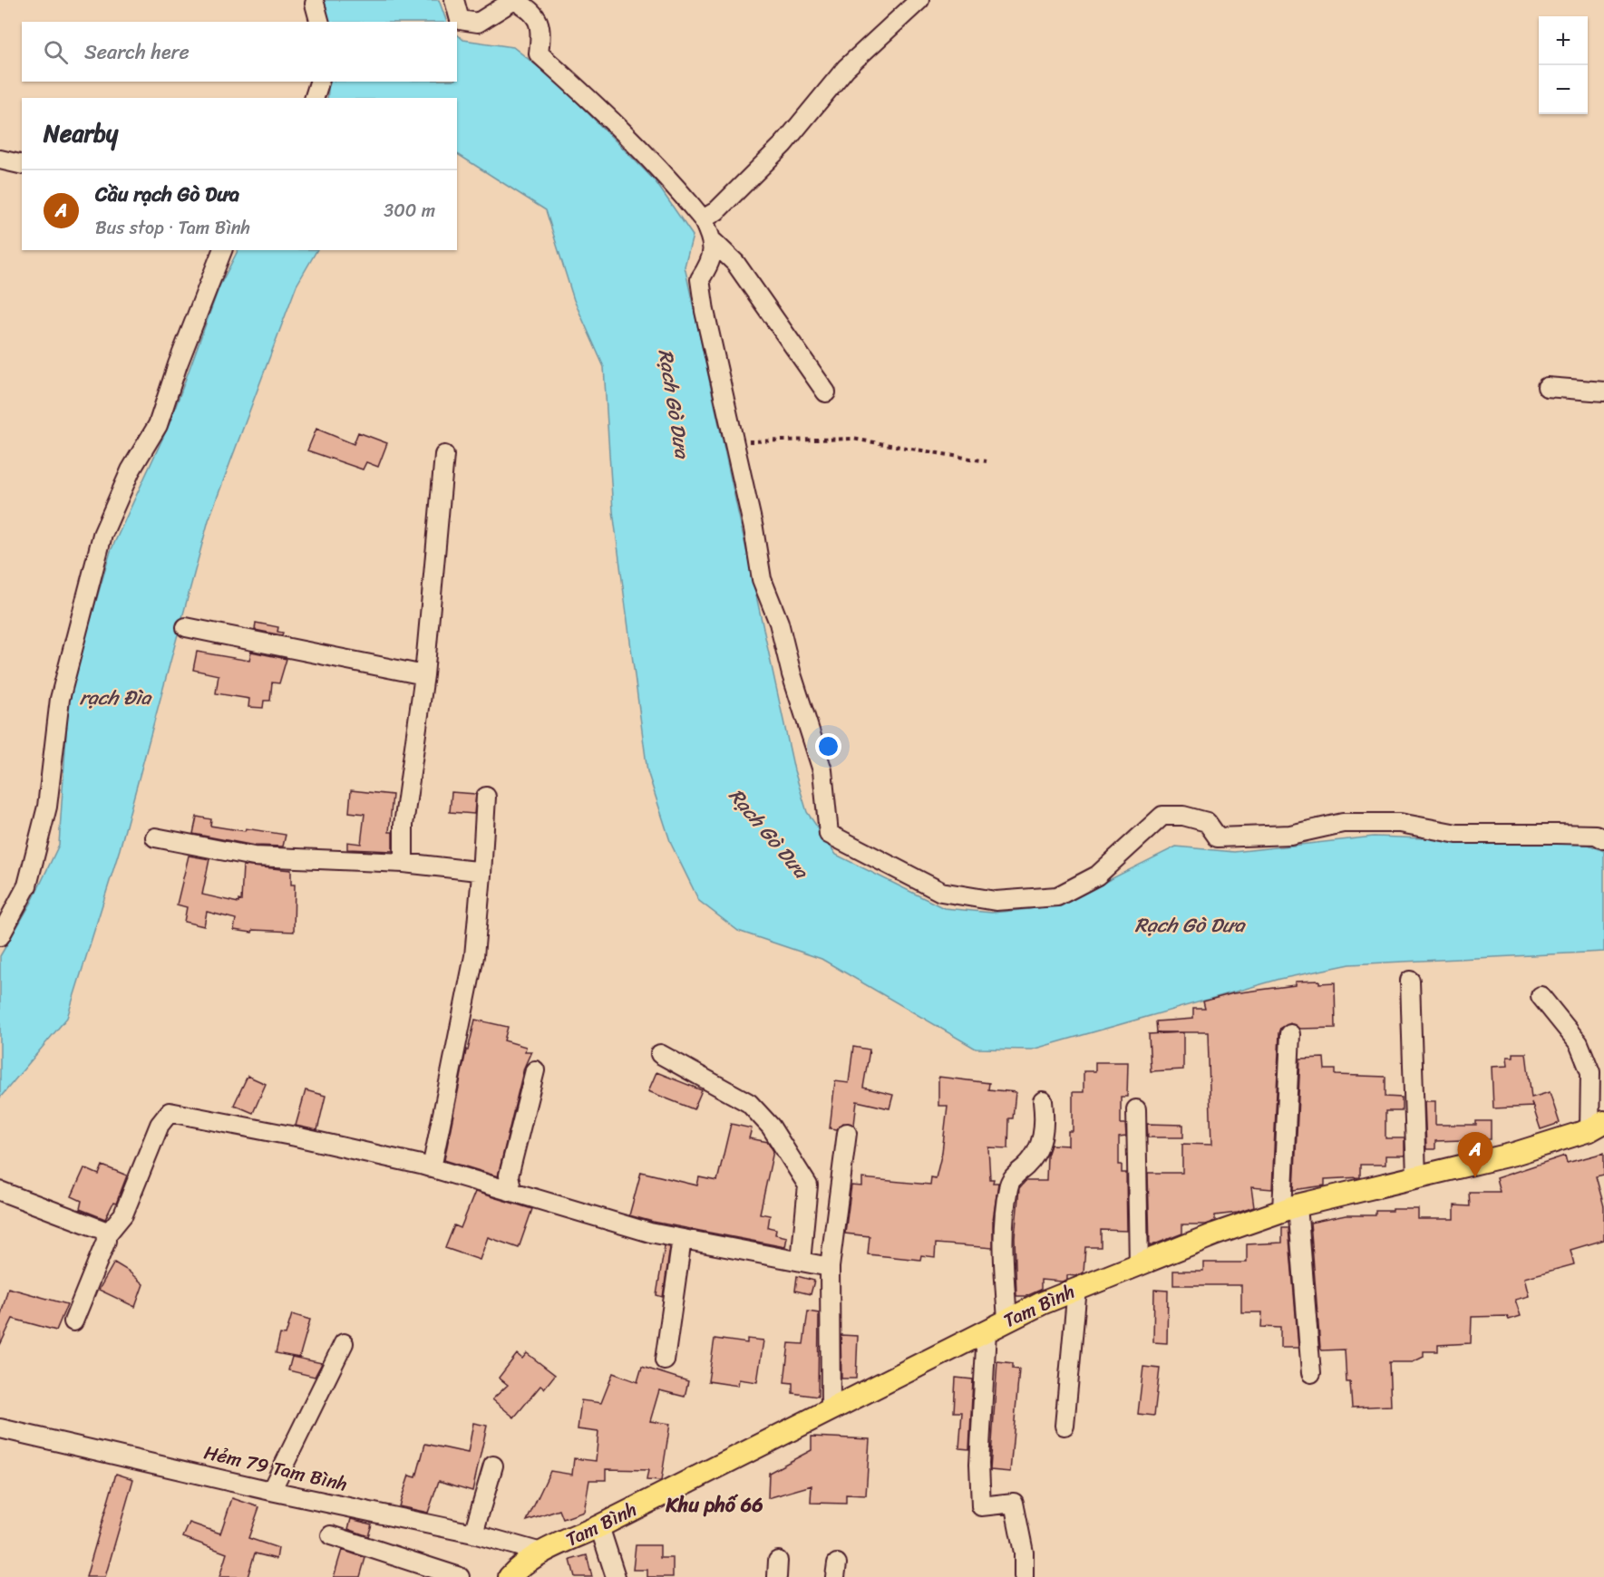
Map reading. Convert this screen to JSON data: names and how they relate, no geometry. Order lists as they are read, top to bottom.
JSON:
{
  "streets": {
    "main road": ["Tam Bình"],
    "street": ["Hẻm 79 Tam Bình"]
  },
  "crossings": [
    ["Tam Bình", "Hẻm 79 Tam Bình"]
  ],
  "districts": ["Khu phố 66"],
  "water": ["Rạch Gò Dưa", "rạch Đìa"],
  "page": {
    "map_buttons": ["+", "−"],
    "search": "Search here",
    "heading": "Nearby",
    "list": [
      {
        "mark": "A",
        "name": "Cầu rạch Gò Dưa",
        "note": "Bus stop · Tam Bình",
        "value": "300 m"
      }
    ],
    "pins": "A"
  }
}
